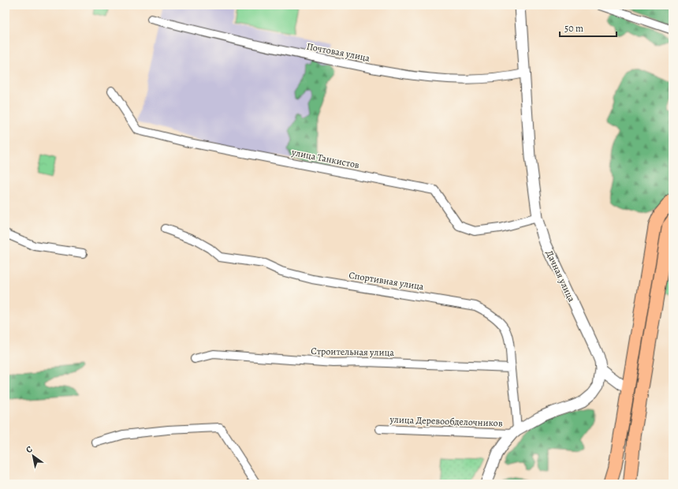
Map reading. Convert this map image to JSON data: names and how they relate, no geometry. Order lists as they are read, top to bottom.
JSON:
{
  "streets": {
    "street": [
      "Почтовая улица",
      "улица Танкистов",
      "Дачная улица",
      "Спортивная улица",
      "Строительная улица",
      "улица Деревообделочников"
    ]
  },
  "crossings": [
    ["Почтовая улица", "Дачная улица"],
    ["улица Танкистов", "Дачная улица"],
    ["Дачная улица", "Спортивная улица"],
    ["Дачная улица", "улица Деревообделочников"],
    ["Спортивная улица", "Строительная улица"],
    ["Спортивная улица", "улица Деревообделочников"]
  ],
  "scale_bar": "50 m",
  "north": "top left"
}
